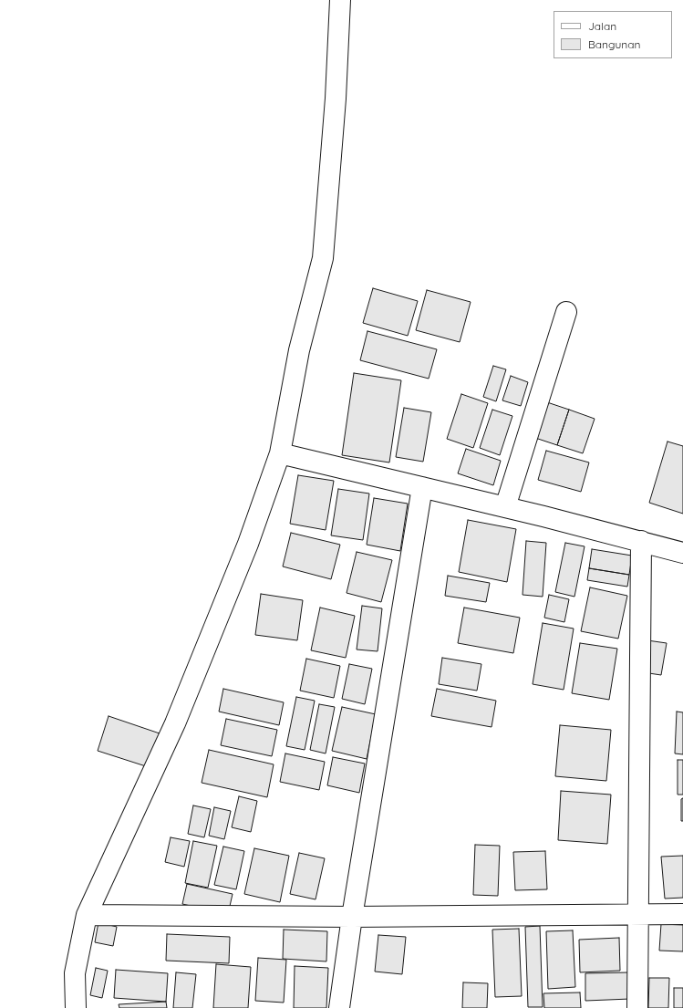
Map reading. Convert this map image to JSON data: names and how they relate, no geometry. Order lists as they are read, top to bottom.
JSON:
{
  "legend": ["Jalan", "Bangunan"]
}
